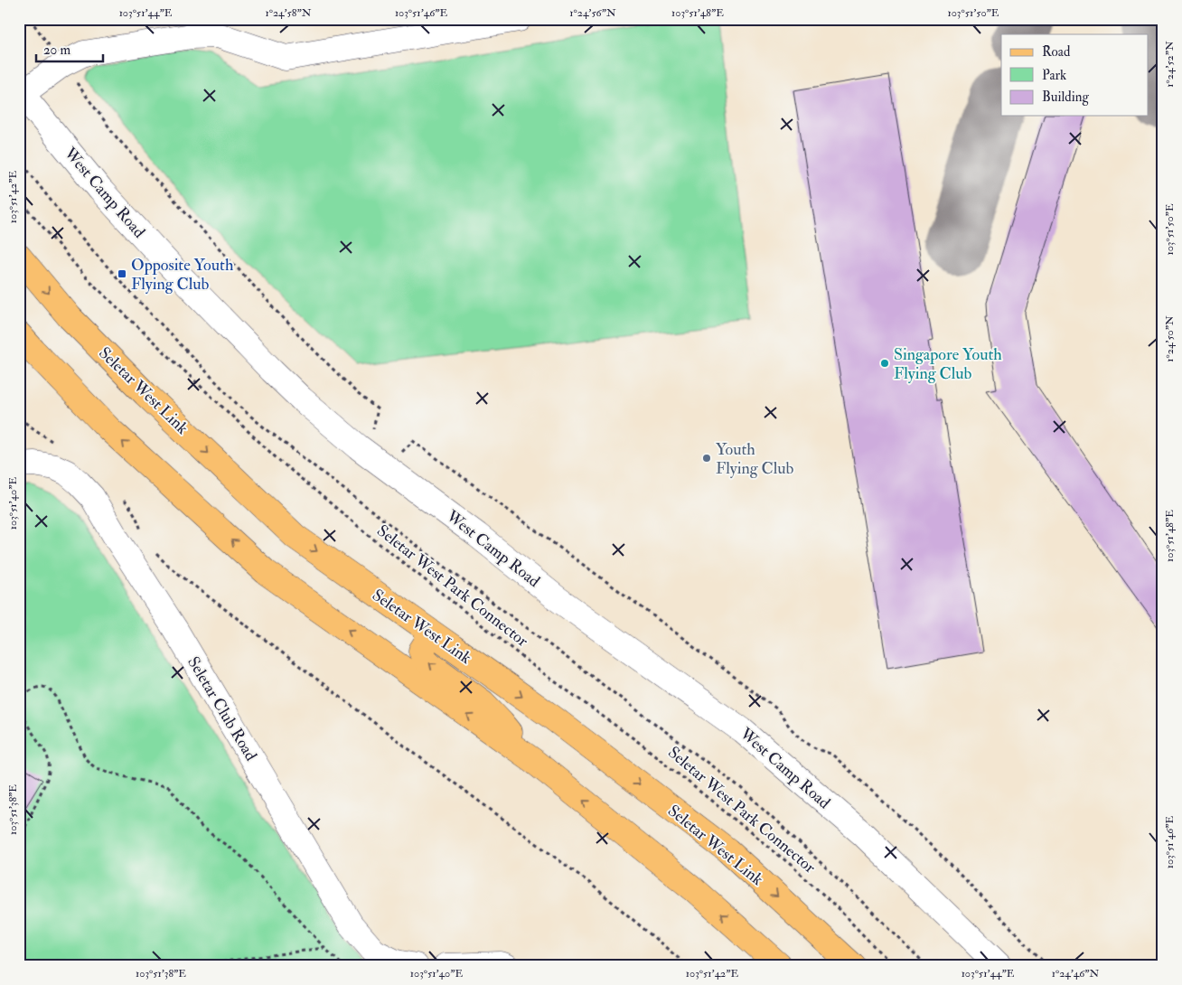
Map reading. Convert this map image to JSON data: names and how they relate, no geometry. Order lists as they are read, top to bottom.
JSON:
{
  "streets": {
    "main road": ["Seletar West Link"],
    "street": ["West Camp Road", "Seletar Club Road"],
    "path": ["Seletar West Park Connector"]
  },
  "places": {
    "transit": ["Opposite Youth Flying Club"],
    "other": ["Singapore Youth Flying Club", "Youth Flying Club"]
  },
  "legend": ["Road", "Park", "Building"],
  "scale_bar": "20 m",
  "coordinates": [
    "103°51'44\"E",
    "1°24'58\"N",
    "103°51'46\"E",
    "1°24'56\"N",
    "103°51'48\"E",
    "103°51'50\"E",
    "1°24'52\"N",
    "103°51'42\"E",
    "1°24'50\"N",
    "103°51'40\"E",
    "103°51'38\"E",
    "1°24'46\"N"
  ]
}
